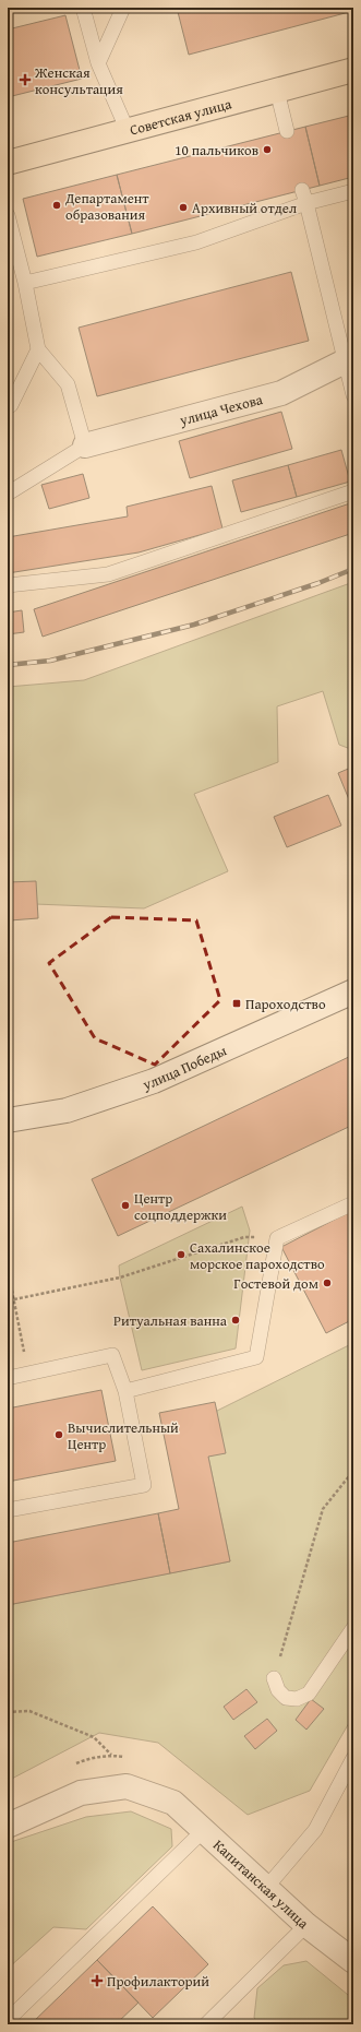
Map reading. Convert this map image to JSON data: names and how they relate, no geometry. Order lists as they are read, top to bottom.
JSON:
{
  "streets": {
    "main road": ["Советская улица"],
    "street": ["улица Чехова", "улица Победы", "Капитанская улица"]
  },
  "places": {
    "health": ["Женская консультация", "Профилакторий"],
    "other": [
      "10 пальчиков",
      "Департамент образования",
      "Архивный отдел",
      "Центр соцподдержки",
      "Сахалинское морское пароходство",
      "Гостевой дом",
      "Ритуальная ванна",
      "Вычислительный Центр"
    ],
    "transit": ["Пароходство"]
  }
}
